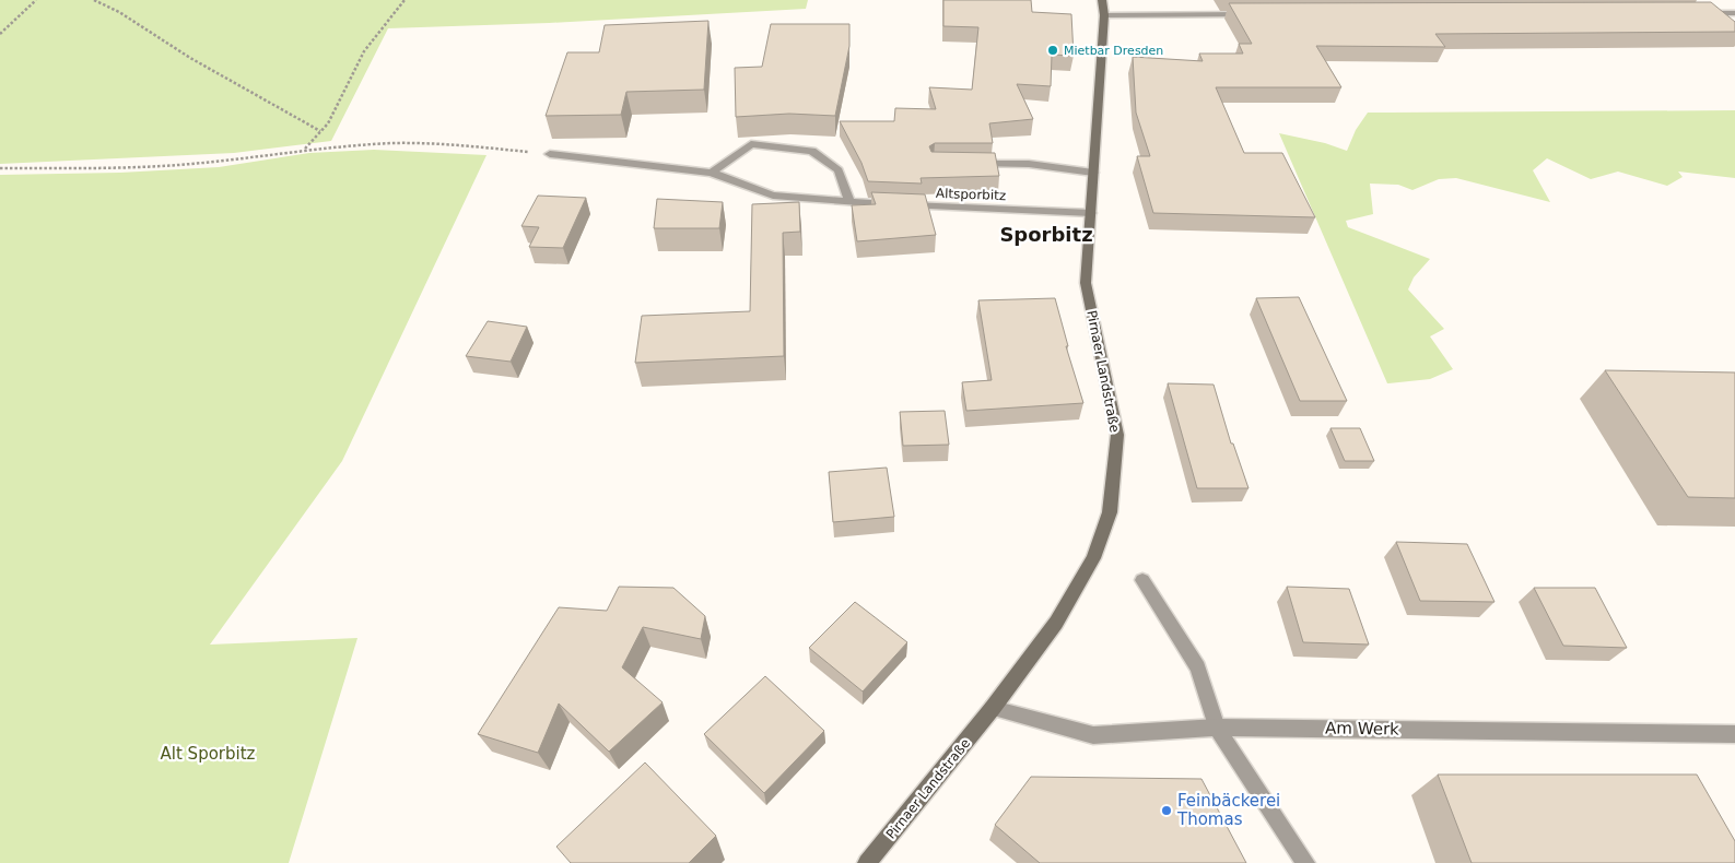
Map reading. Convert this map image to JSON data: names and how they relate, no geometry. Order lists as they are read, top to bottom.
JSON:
{
  "streets": {
    "street": ["Altsporbitz", "Pirnaer Landstraße", "Am Werk"]
  },
  "crossings": [
    ["Altsporbitz", "Pirnaer Landstraße"],
    ["Pirnaer Landstraße", "Am Werk"]
  ],
  "districts": ["Sporbitz"],
  "parks": ["Alt Sporbitz"],
  "places": ["Mietbar Dresden", "Feinbäckerei Thomas"]
}
